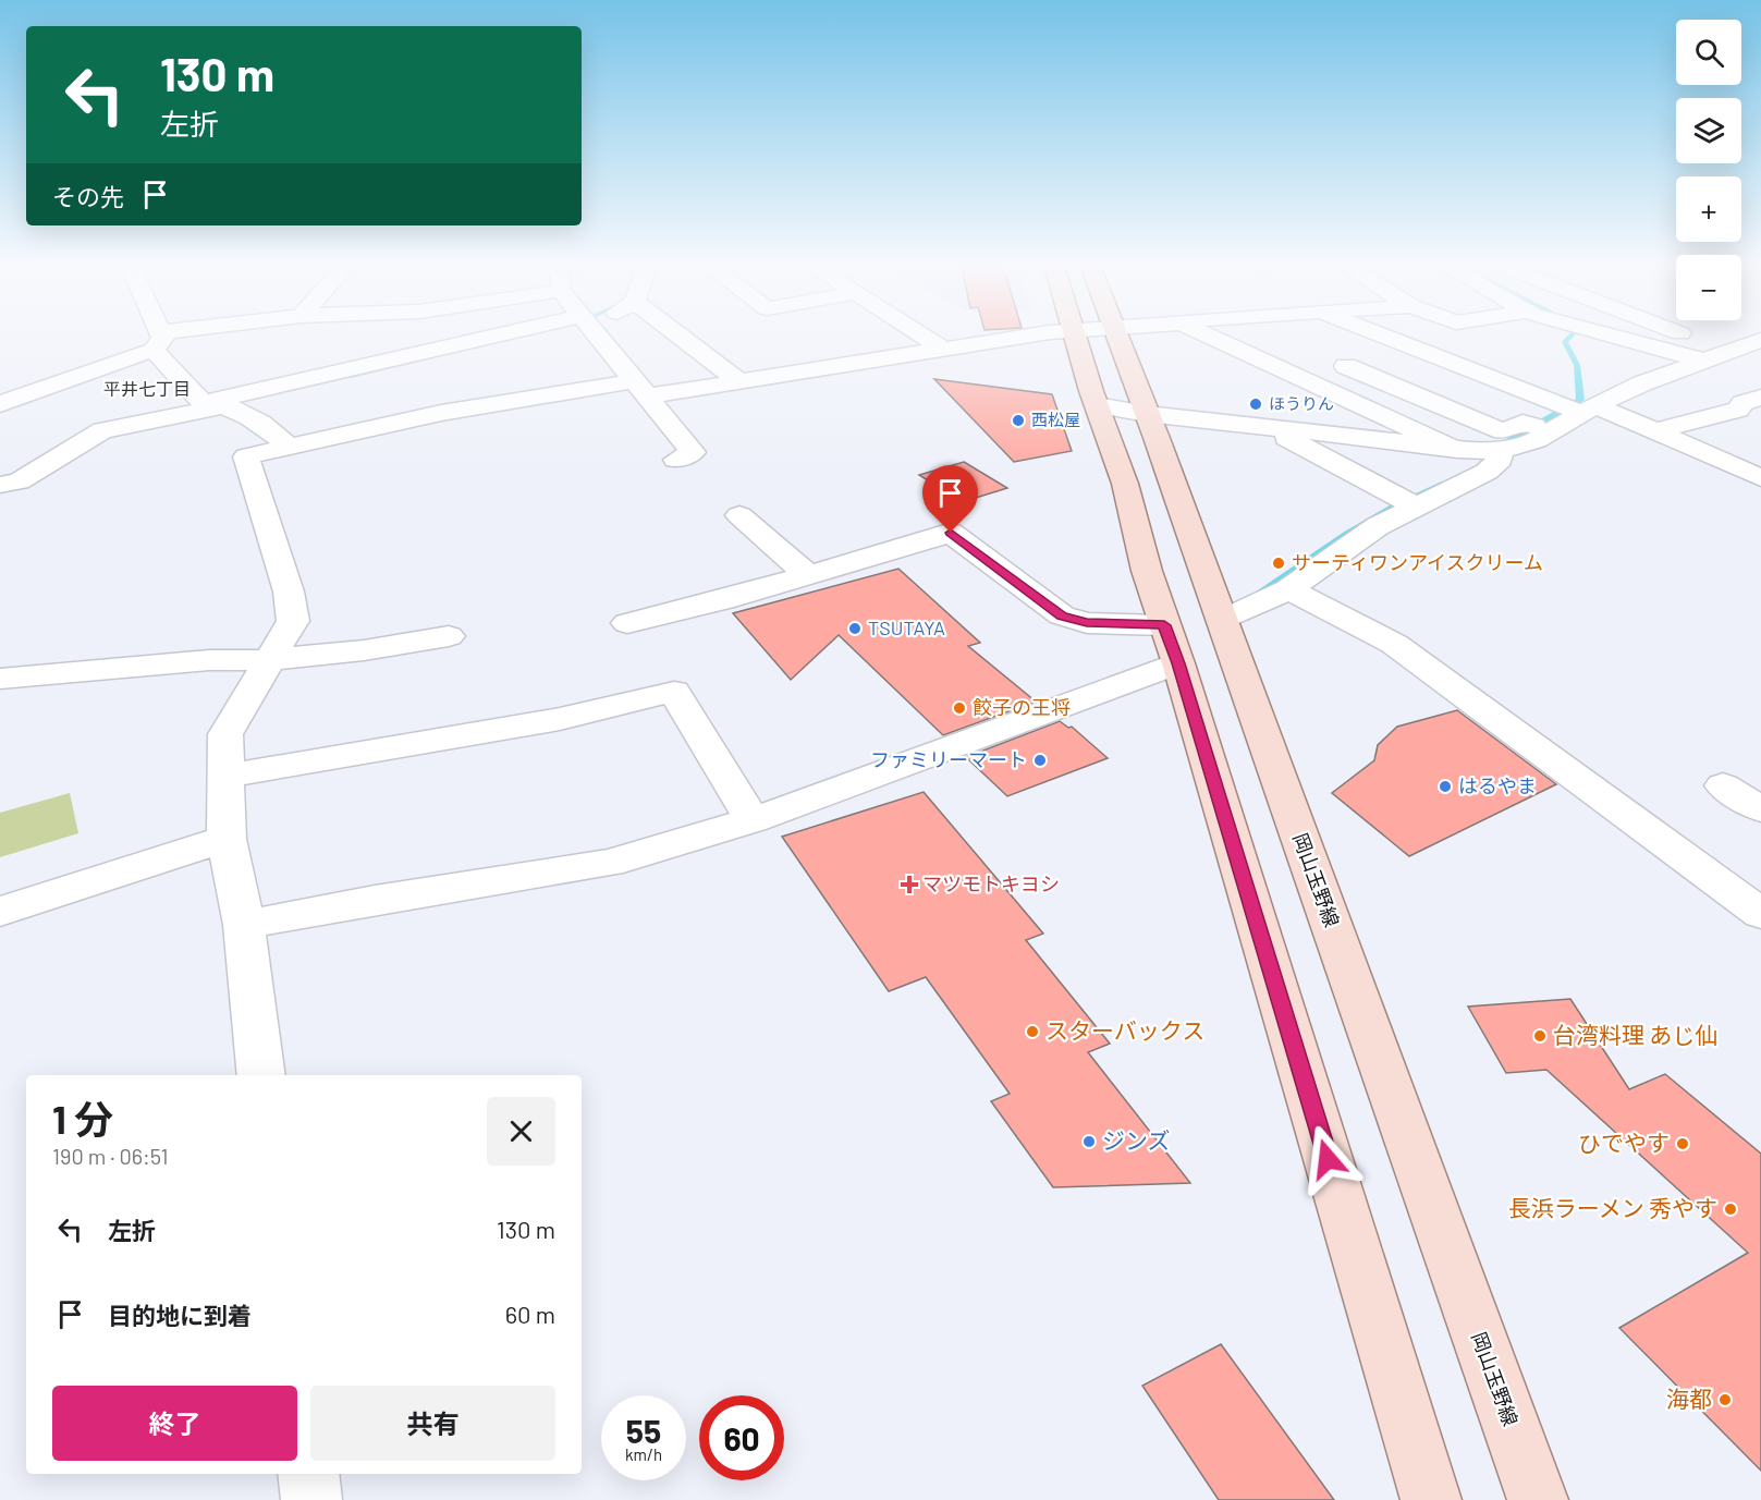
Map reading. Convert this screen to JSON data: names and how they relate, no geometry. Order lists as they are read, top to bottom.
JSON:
{
  "streets": {
    "main road": ["岡山玉野線"]
  },
  "districts": ["平井七丁目"],
  "places": {
    "other": [
      "ほうりん",
      "西松屋",
      "サーティワンアイスクリーム",
      "TSUTAYA",
      "餃子の王将",
      "ファミリーマート",
      "はるやま",
      "スターバックス",
      "台湾料理 あじ仙",
      "ジンズ",
      "ひでやす",
      "長浜ラーメン 秀やす",
      "海都"
    ],
    "health": ["マツモトキヨシ"]
  },
  "page": {
    "map_buttons": ["+", "−"],
    "turn": ["130 m", "左折"],
    "then": "その先",
    "heading": ["1 分", "190 m · 06:51"],
    "list": [
      {
        "name": "左折",
        "value": "130 m"
      },
      {
        "name": "目的地に到着",
        "value": "60 m"
      }
    ],
    "buttons": ["終了", "共有"],
    "speed": "55 km/h",
    "limit": "60"
  }
}
